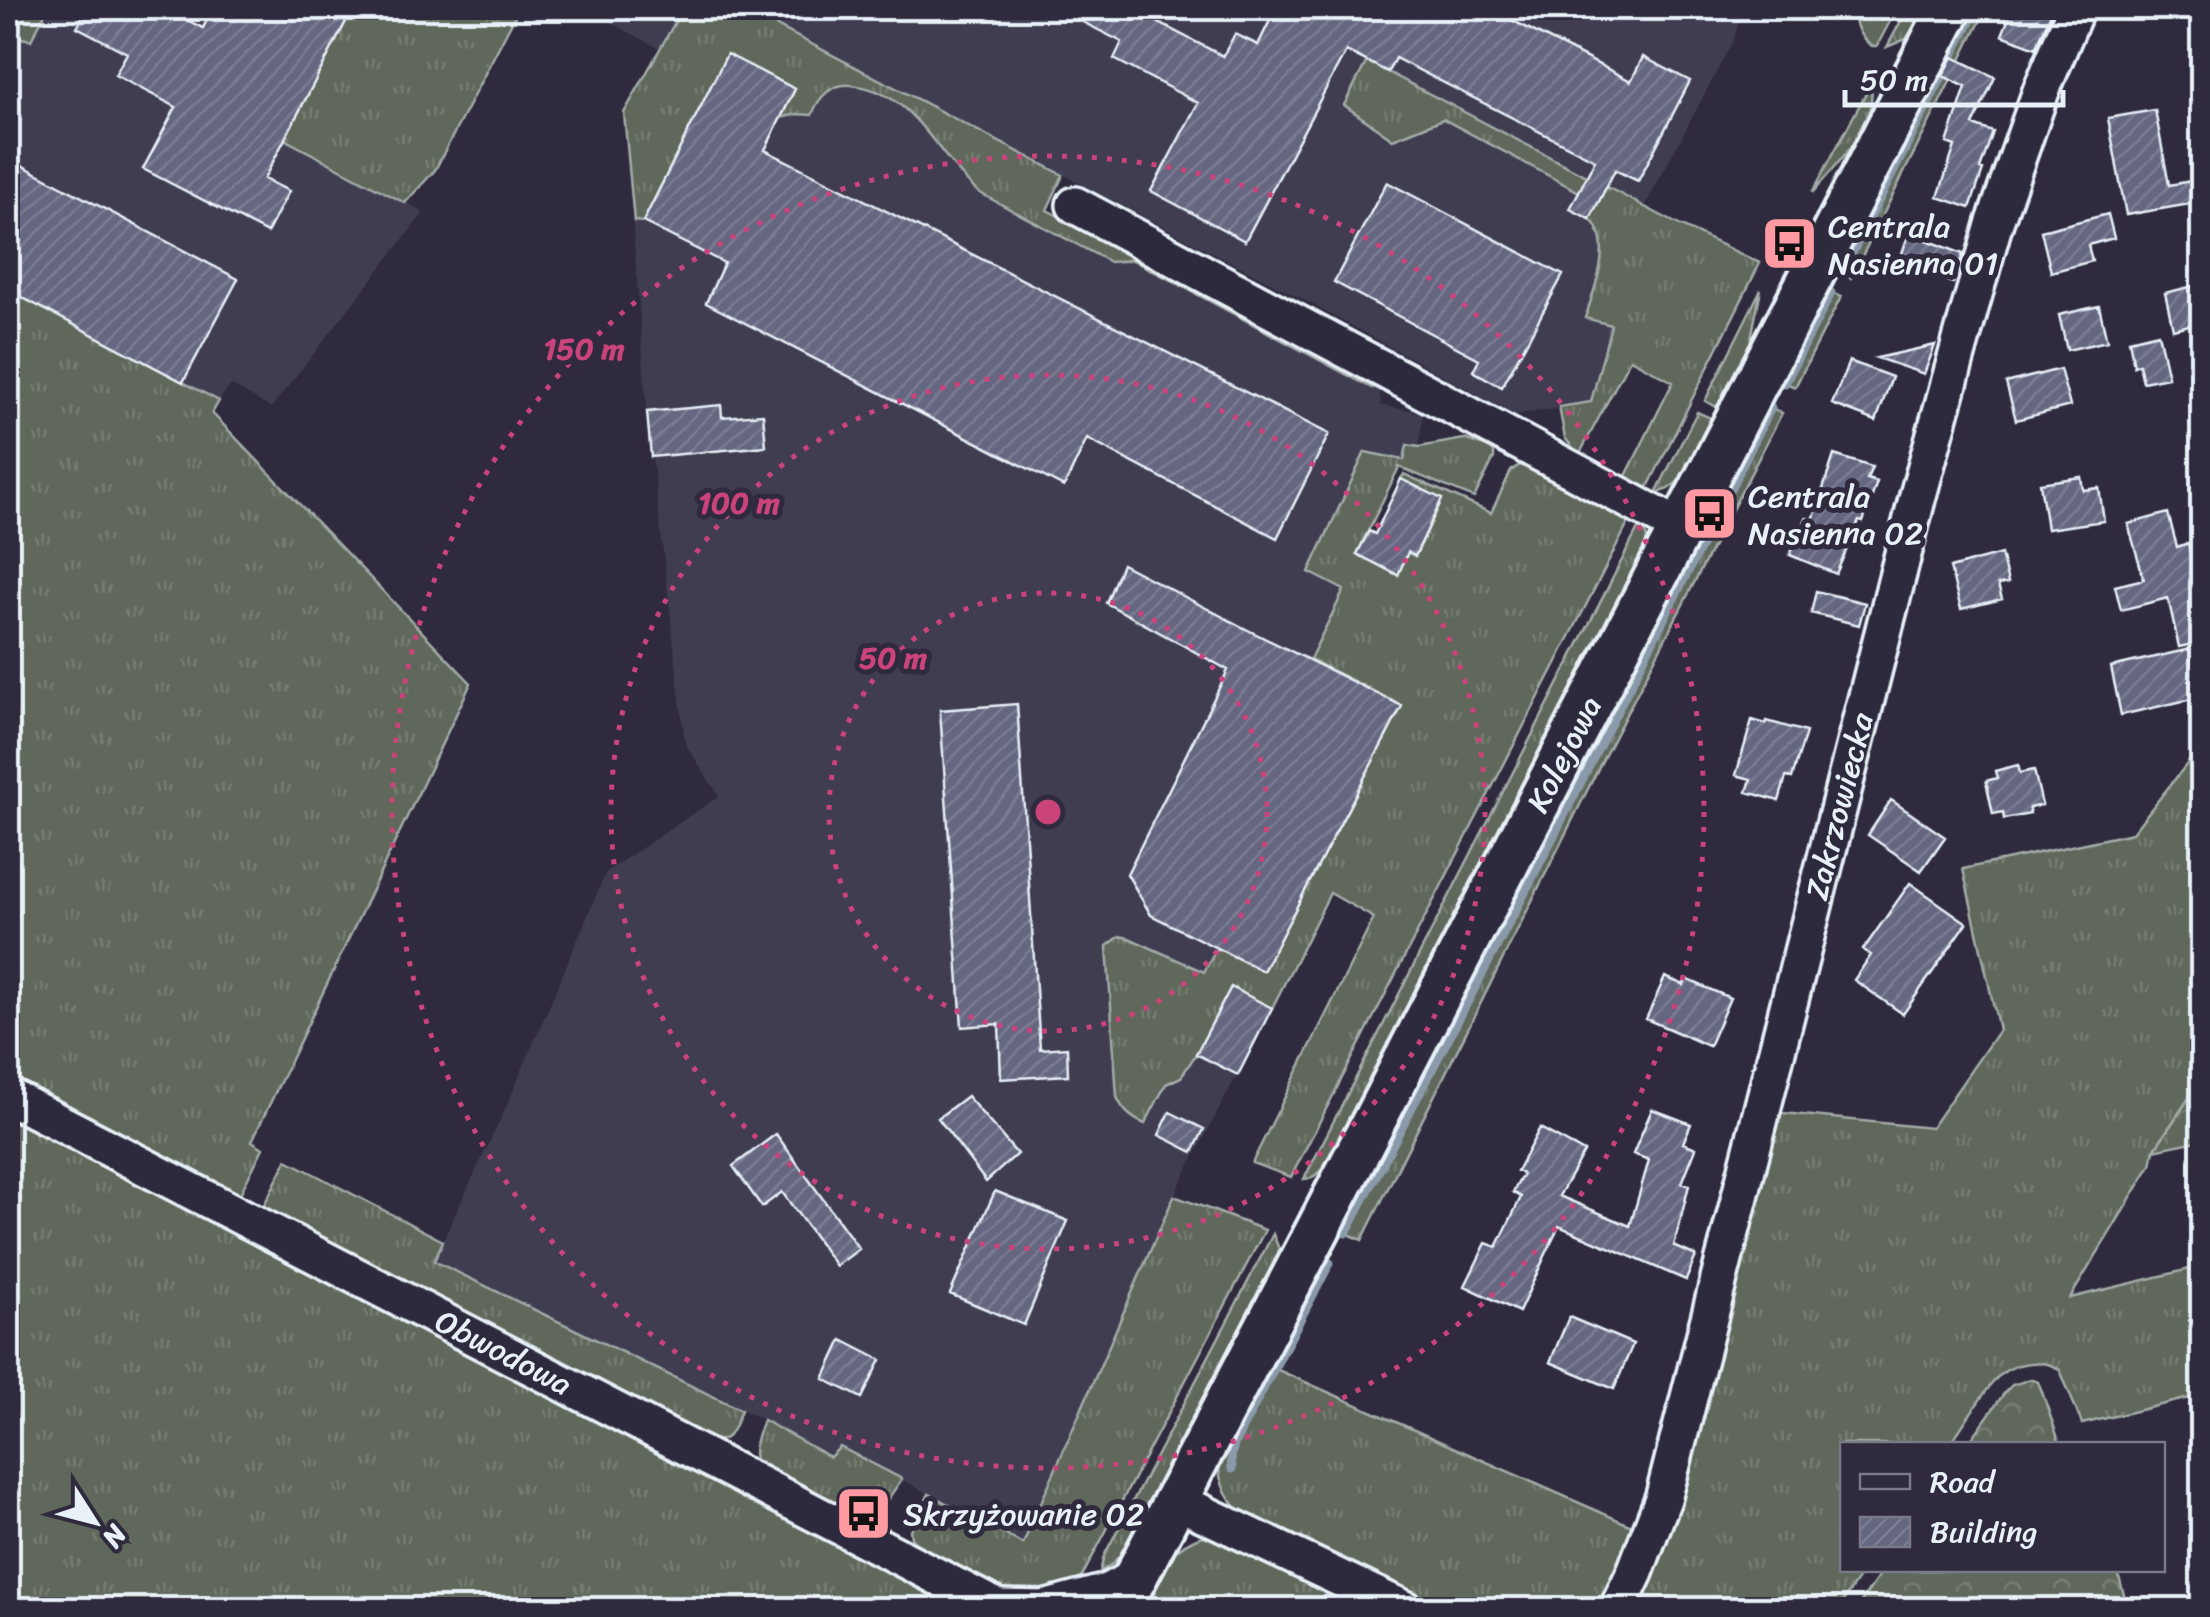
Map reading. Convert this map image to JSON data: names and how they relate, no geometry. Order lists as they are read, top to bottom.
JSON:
{
  "streets": {
    "street": ["Kolejowa", "Zakrzowiecka", "Obwodowa"]
  },
  "crossings": [
    ["Kolejowa", "Obwodowa"]
  ],
  "places": {
    "bus stop": ["Centrala Nasienna 01", "Centrala Nasienna 02", "Skrzyżowanie 02"]
  },
  "legend": ["Road", "Building"],
  "scale_bar": "50 m",
  "north": "bottom right",
  "rings": ["150 m", "100 m", "50 m"]
}
